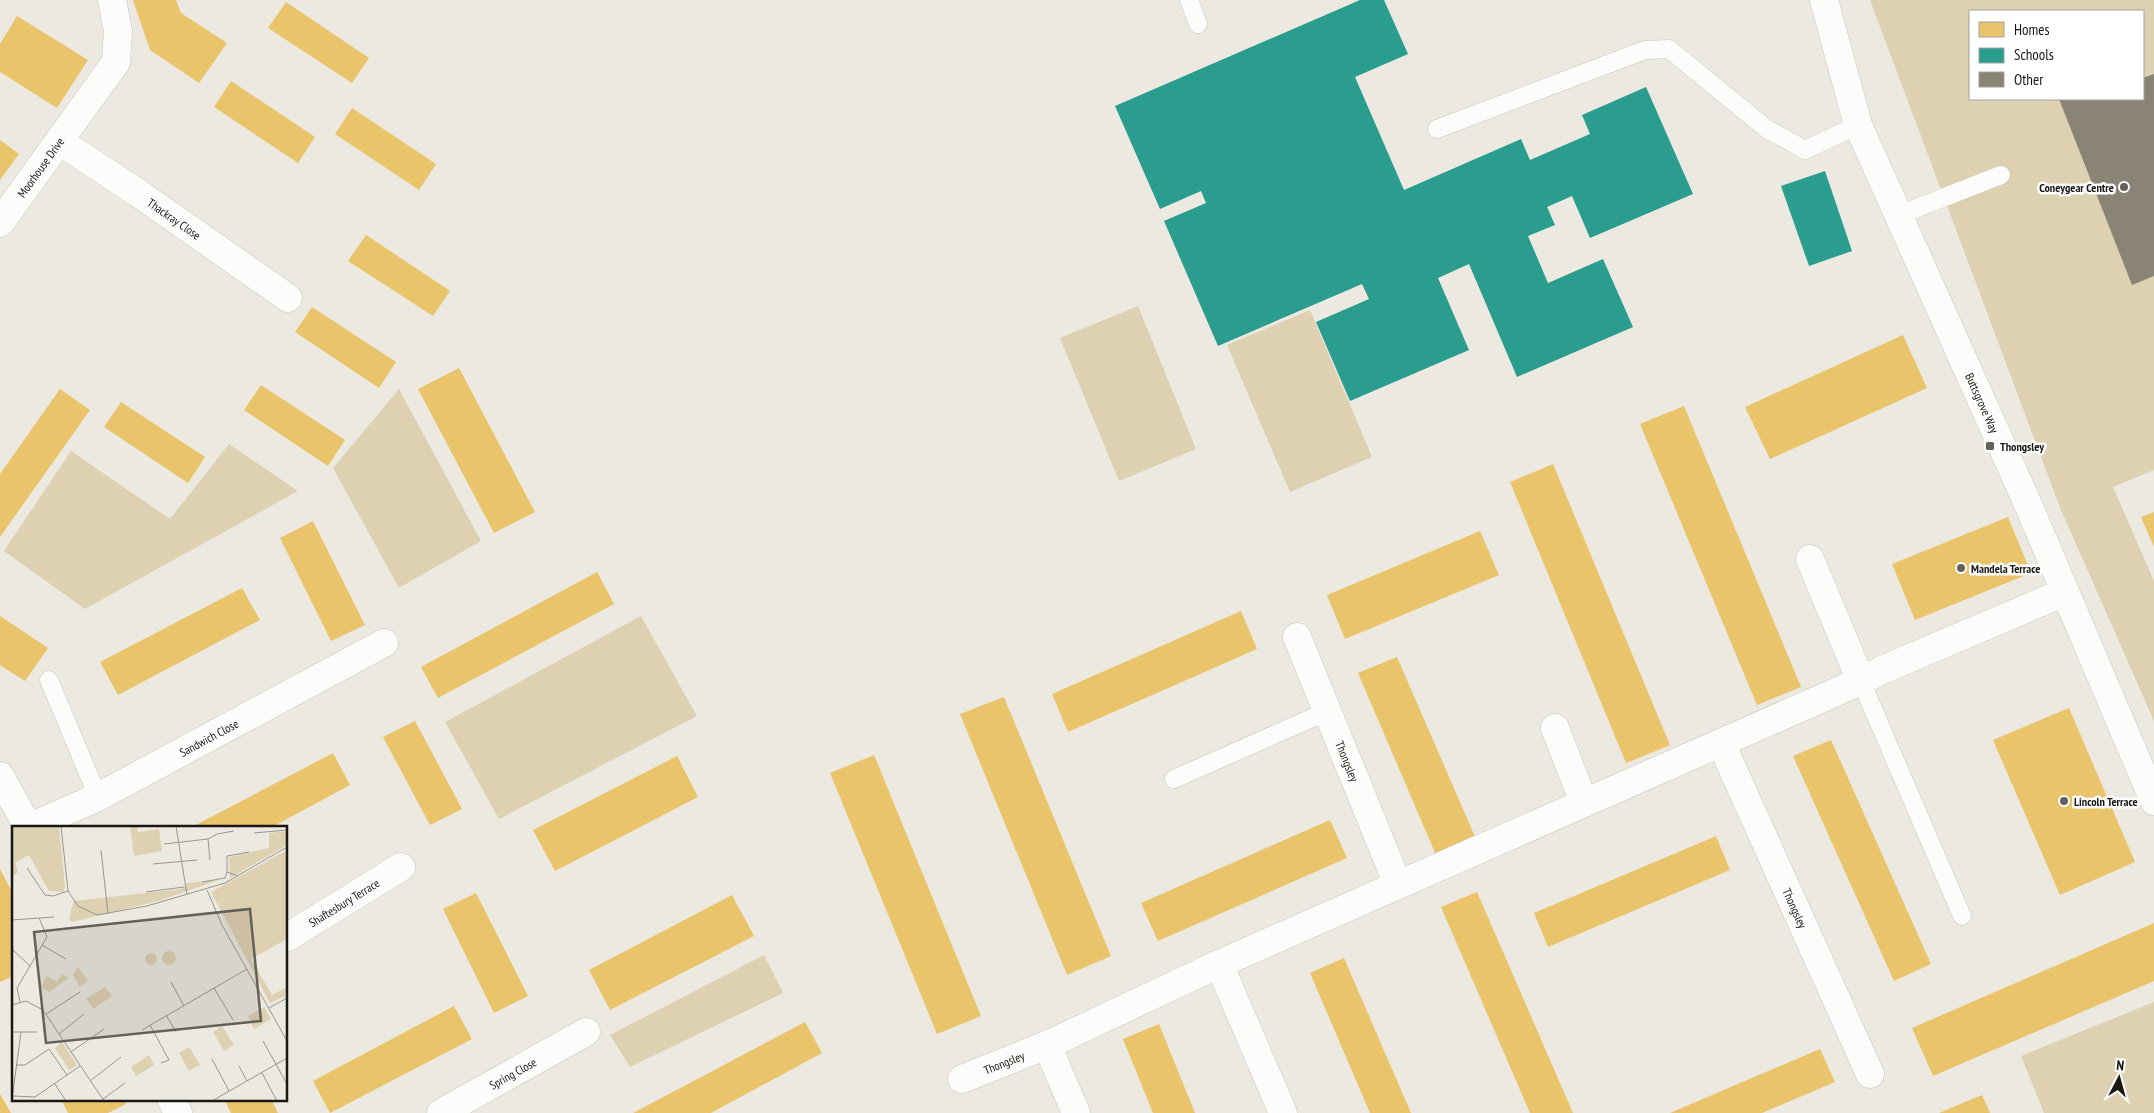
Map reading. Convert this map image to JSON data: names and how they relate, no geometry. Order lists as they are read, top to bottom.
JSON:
{
  "streets": {
    "street": [
      "Moorhouse Drive",
      "Thackray Close",
      "Buttsgrove Way",
      "Sandwich Close",
      "Thongsley",
      "Shaftesbury Terrace",
      "Spring Close"
    ]
  },
  "crossings": [
    ["Moorhouse Drive", "Thackray Close"],
    ["Buttsgrove Way", "Thongsley"]
  ],
  "places": {
    "other": ["Coneygear Centre", "Mandela Terrace", "Lincoln Terrace"],
    "transit": ["Thongsley"]
  },
  "legend": ["Homes", "Schools", "Other"],
  "north": "top"
}
